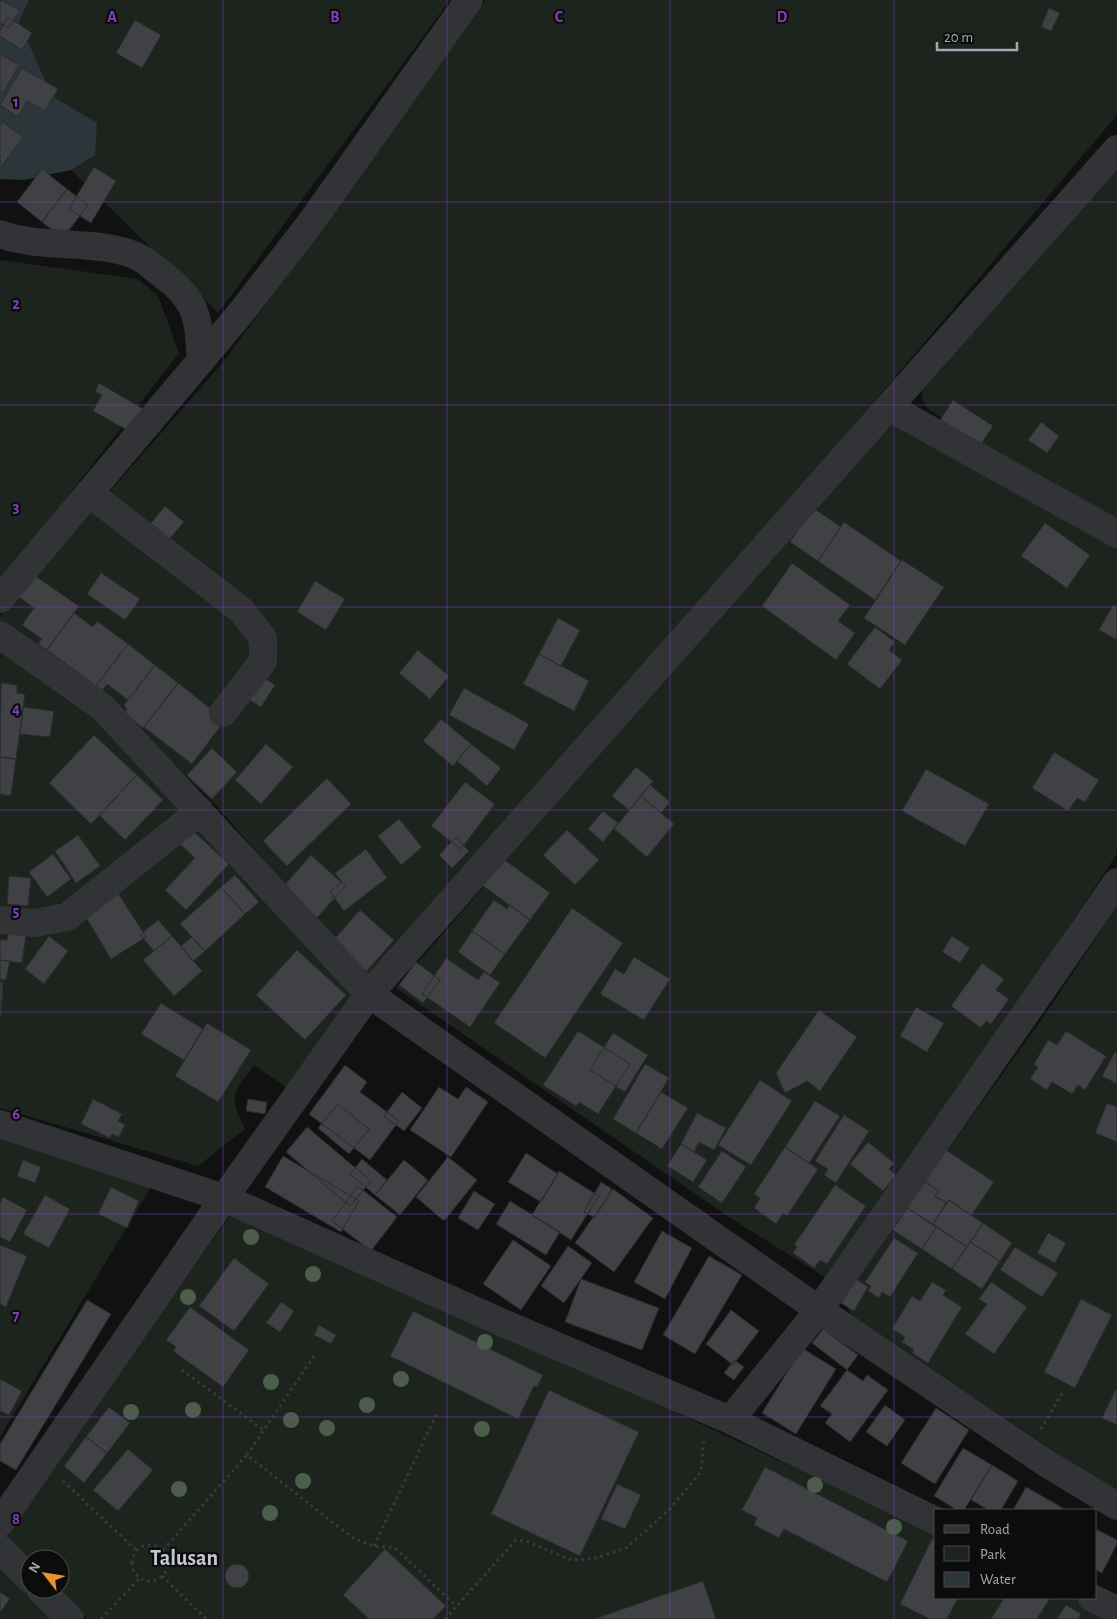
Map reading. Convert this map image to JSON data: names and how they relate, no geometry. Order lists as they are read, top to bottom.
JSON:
{
  "districts": ["Talusan"],
  "legend": ["Road", "Park", "Water"],
  "scale_bar": "20 m",
  "north": "top left",
  "grid": {
    "columns": [
      "A",
      "B",
      "C",
      "D"
    ],
    "rows": [
      "1",
      "2",
      "3",
      "4",
      "5",
      "6",
      "7",
      "8"
    ]
  }
}
